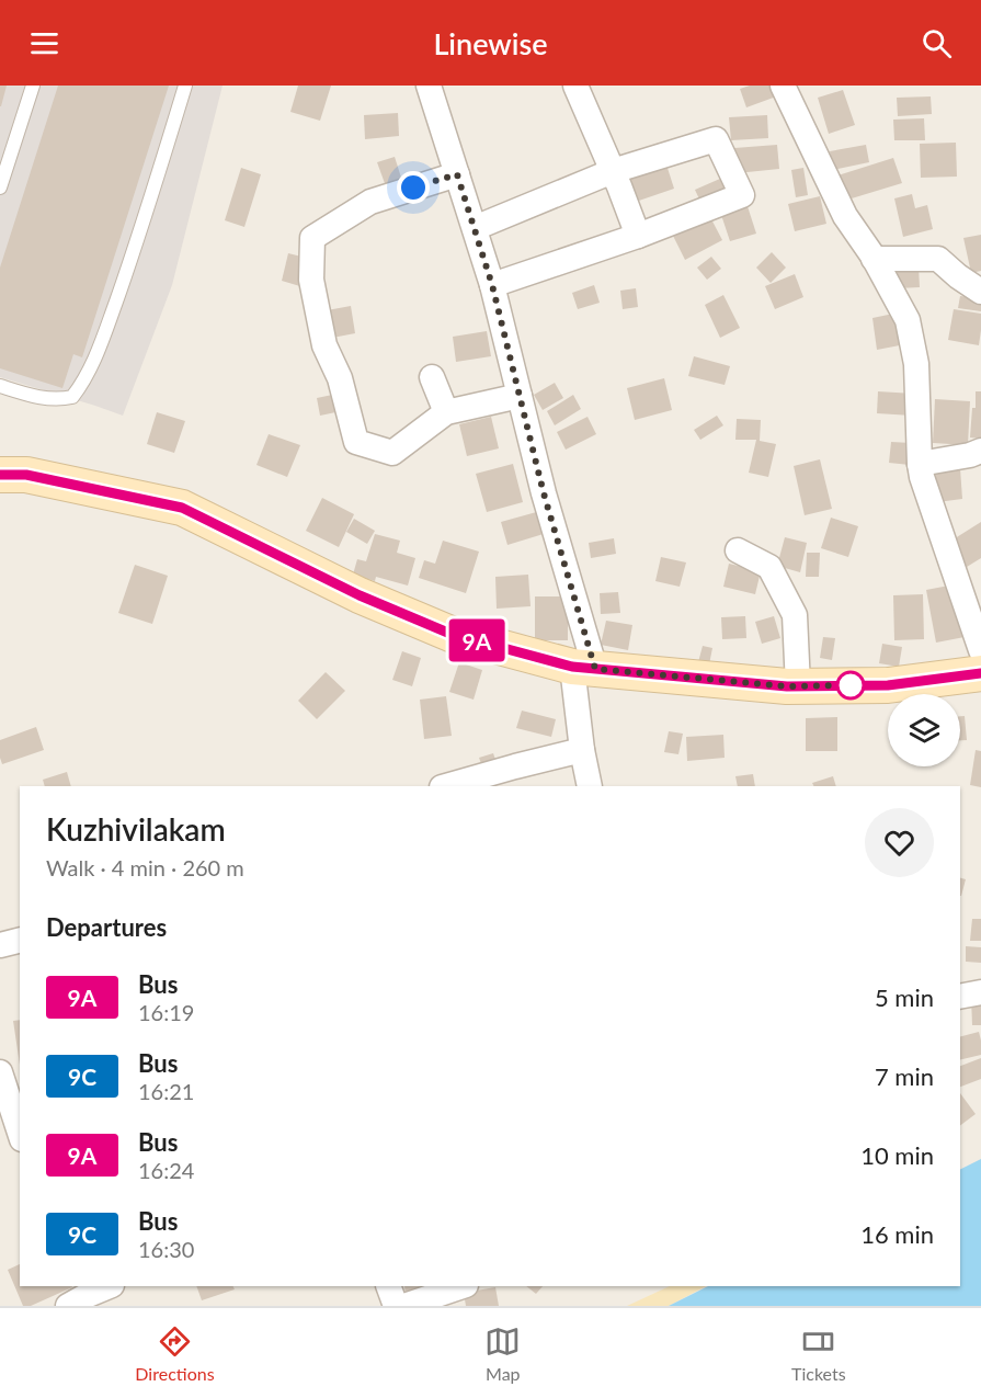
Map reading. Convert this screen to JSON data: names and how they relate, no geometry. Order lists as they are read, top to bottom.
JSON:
{
  "lines": ["bus line 9A"],
  "page": {
    "header": "Linewise",
    "on_map": "9A",
    "heading": [
      ["Kuzhivilakam", "Walk · 4 min · 260 m"],
      "Departures"
    ],
    "list": [
      {
        "mark": "9A",
        "name": "Bus",
        "note": "16:19",
        "value": "5 min"
      },
      {
        "mark": "9C",
        "name": "Bus",
        "note": "16:21",
        "value": "7 min"
      },
      {
        "mark": "9A",
        "name": "Bus",
        "note": "16:24",
        "value": "10 min"
      },
      {
        "mark": "9C",
        "name": "Bus",
        "note": "16:30",
        "value": "16 min"
      }
    ],
    "tabs": ["Directions", "Map", "Tickets"]
  }
}
